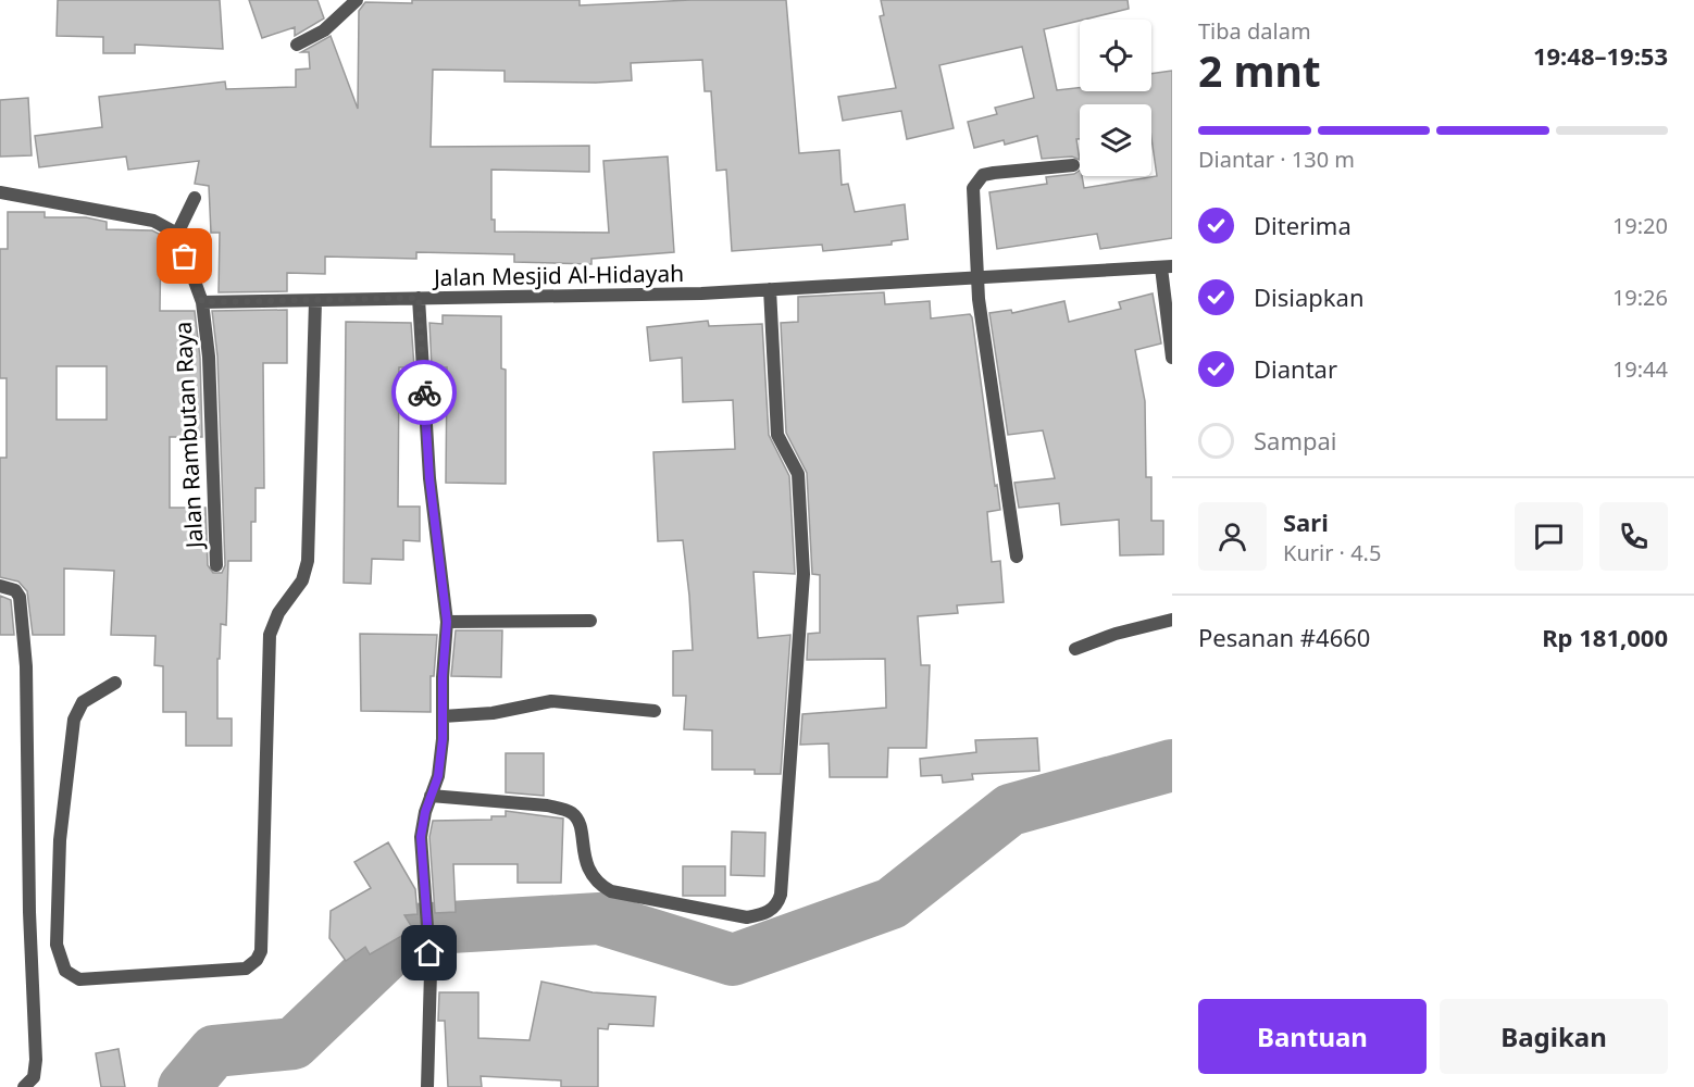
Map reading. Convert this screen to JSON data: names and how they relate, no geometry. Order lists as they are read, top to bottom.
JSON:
{
  "streets": {
    "street": ["Jalan Mesjid Al-Hidayah", "Jalan Rambutan Raya"]
  },
  "crossings": [
    ["Jalan Mesjid Al-Hidayah", "Jalan Rambutan Raya"]
  ],
  "page": {
    "heading": ["2 mnt", "Tiba dalam", "19:48–19:53"],
    "panel": [
      "Sari",
      "Kurir · 4.5",
      "Pesanan #4660",
      "Rp 181,000"
    ],
    "bar": "Diantar · 130 m",
    "list": [
      ["Diterima", "19:20"],
      ["Disiapkan", "19:26"],
      ["Diantar", "19:44"],
      "Sampai"
    ],
    "buttons": ["Bantuan", "Bagikan"]
  }
}
